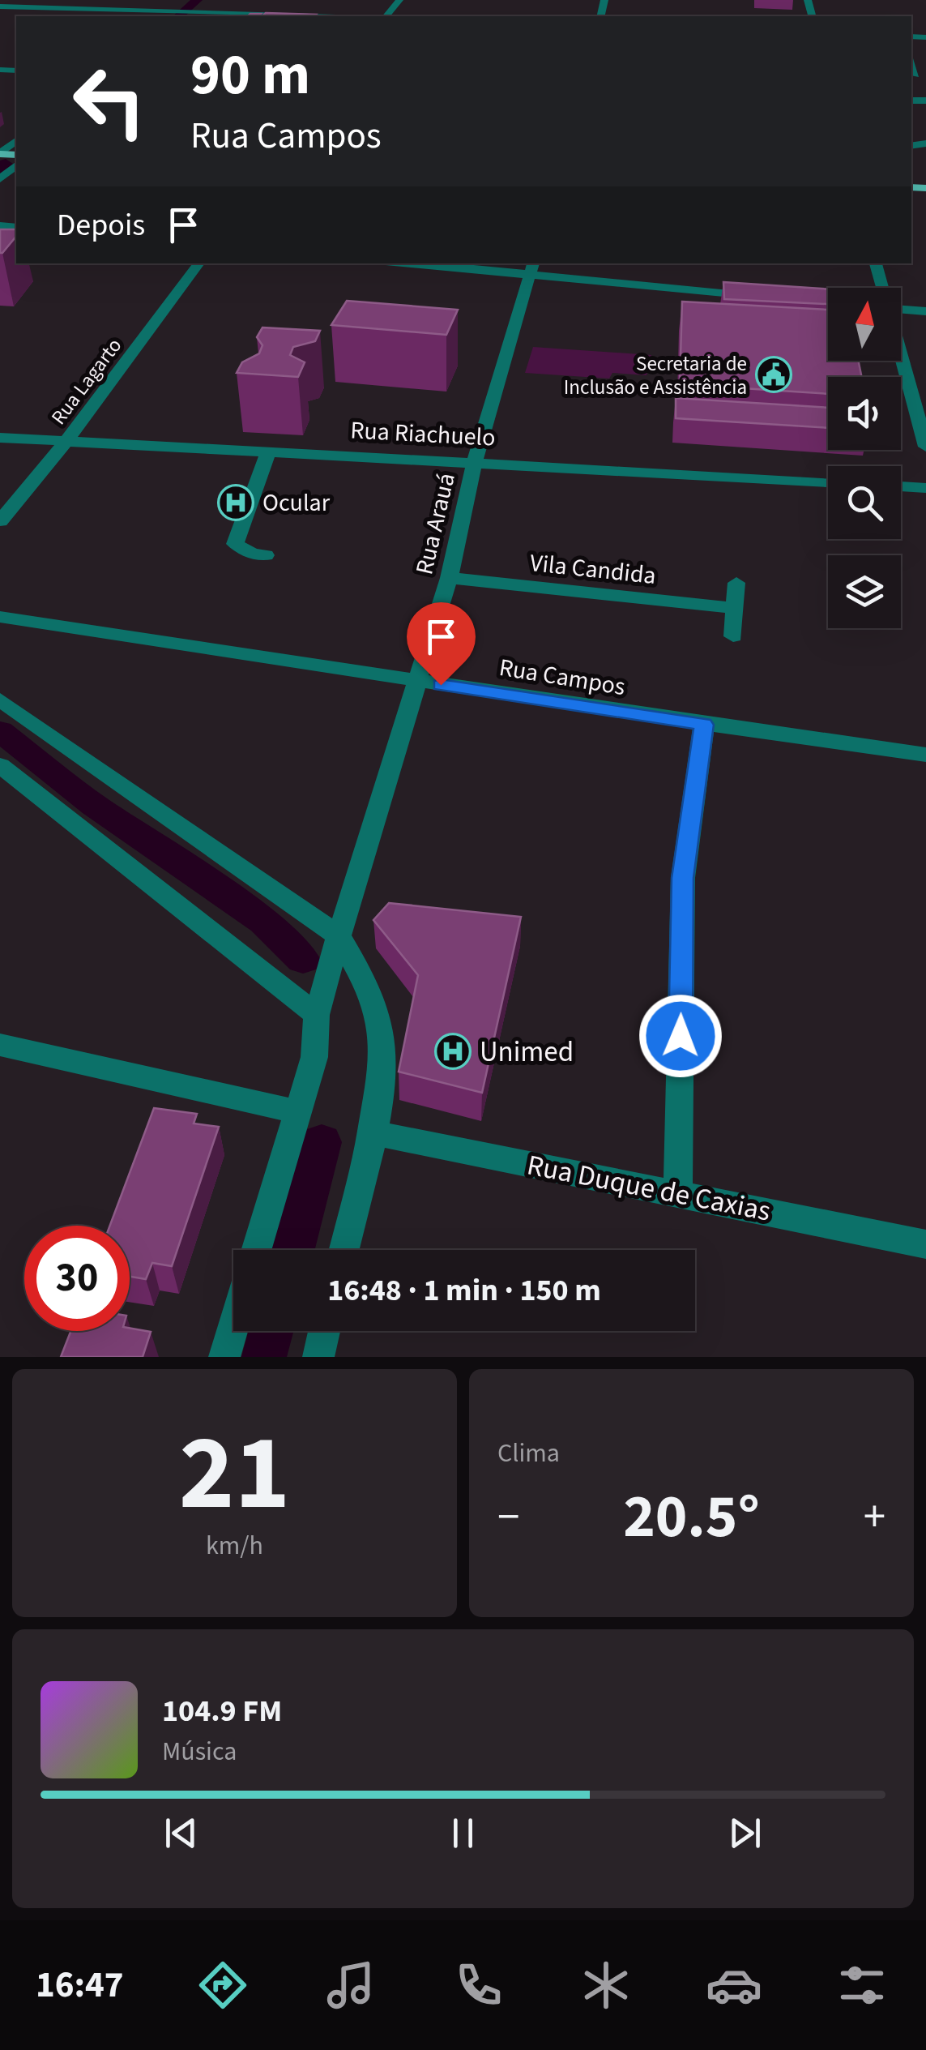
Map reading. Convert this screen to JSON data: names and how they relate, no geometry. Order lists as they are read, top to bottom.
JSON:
{
  "streets": {
    "street": [
      "Rua Lagarto",
      "Rua Riachuelo",
      "Rua Arauá",
      "Vila Candida",
      "Rua Campos",
      "Rua Duque de Caxias"
    ]
  },
  "crossings": [
    ["Rua Lagarto", "Rua Riachuelo"],
    ["Rua Riachuelo", "Rua Arauá"],
    ["Rua Arauá", "Vila Candida"],
    ["Rua Arauá", "Rua Campos"]
  ],
  "places": {
    "public building": ["Secretaria de Inclusão e Assistência"],
    "hospital": ["Ocular", "Unimed"]
  },
  "north": "top",
  "page": {
    "turn": ["90 m", "Rua Campos"],
    "then": "Depois",
    "limit": "30",
    "trip": "16:48 · 1 min · 150 m",
    "tile": [
      ["21", "km/h"],
      "Clima"
    ],
    "heat": ["−", "20.5°", "+"],
    "song": ["104.9 FM", "Música"],
    "tabs": "16:47"
  }
}
